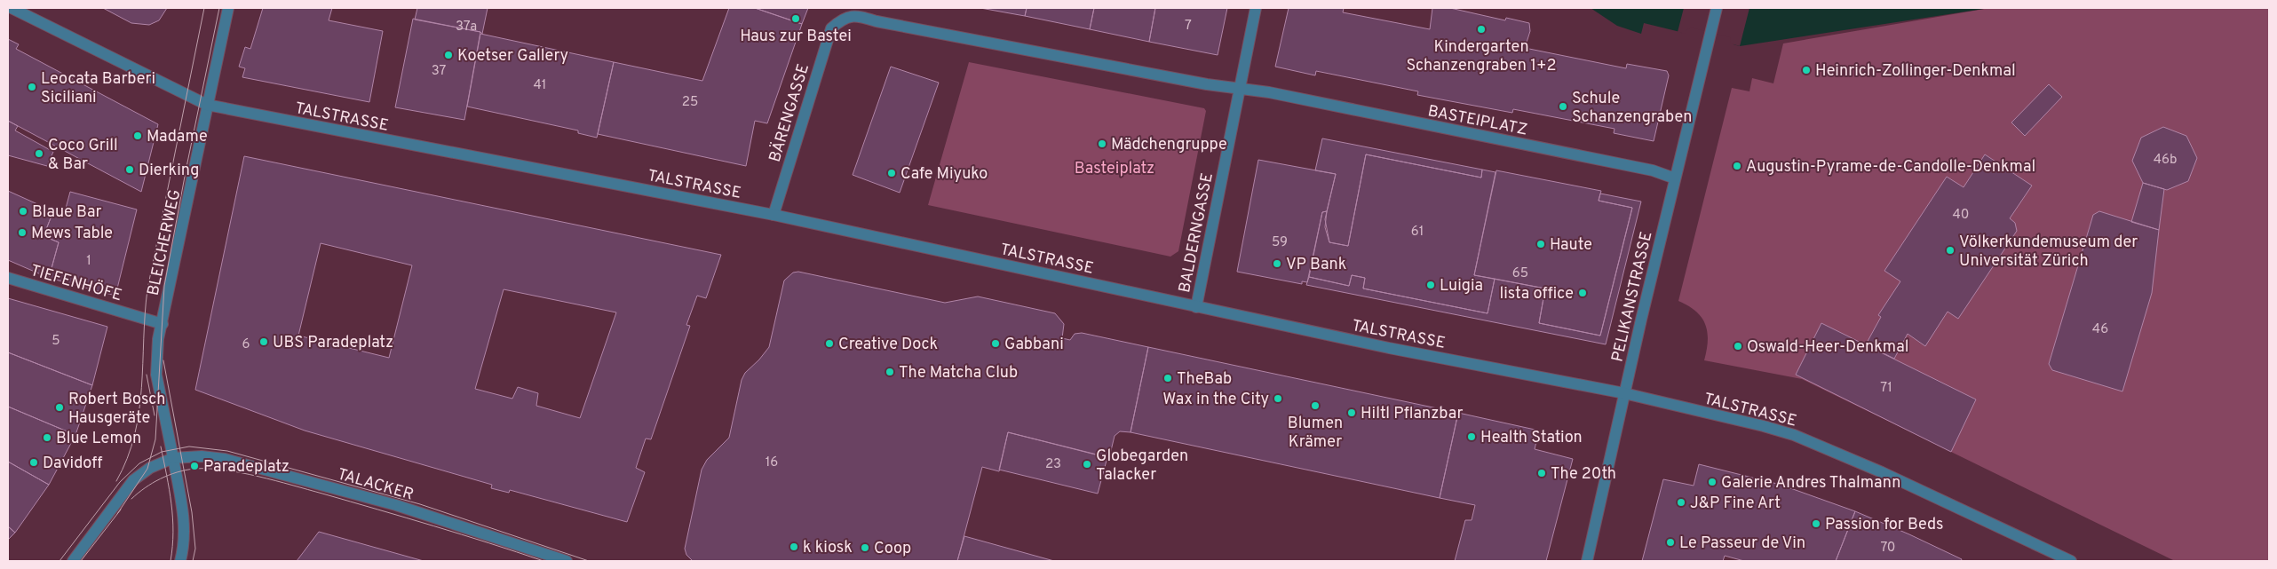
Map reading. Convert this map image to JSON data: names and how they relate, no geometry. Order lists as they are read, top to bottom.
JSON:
{
  "streets": {
    "street": [
      "BÄRENGASSE",
      "TALSTRASSE",
      "BASTEIPLATZ",
      "BALDERNGASSE",
      "BLEICHERWEG",
      "TIEFENHÖFE",
      "PELIKANSTRASSE",
      "TALACKER"
    ]
  },
  "crossings": [
    ["BÄRENGASSE", "TALSTRASSE"],
    ["BÄRENGASSE", "BASTEIPLATZ"],
    ["TALSTRASSE", "BALDERNGASSE"],
    ["TALSTRASSE", "BLEICHERWEG"],
    ["TALSTRASSE", "PELIKANSTRASSE"],
    ["BASTEIPLATZ", "BALDERNGASSE"],
    ["BASTEIPLATZ", "PELIKANSTRASSE"],
    ["BLEICHERWEG", "TIEFENHÖFE"],
    ["BLEICHERWEG", "TALACKER"]
  ],
  "parks": ["Basteiplatz"],
  "places": [
    "Haus zur Bastei",
    "Kindergarten Schanzengraben 1+2",
    "Koetser Gallery",
    "Heinrich-Zollinger-Denkmal",
    "Leocata Barberi Siciliani",
    "Schule Schanzengraben",
    "Madame",
    "Mädchengruppe",
    "Coco Grill & Bar",
    "Augustin-Pyrame-de-Candolle-Denkmal",
    "Dierking",
    "Cafe Miyuko",
    "Blaue Bar",
    "Mews Table",
    "Haute",
    "Völkerkundemuseum der Universität Zürich",
    "VP Bank",
    "Luigia",
    "lista office",
    "UBS Paradeplatz",
    "Creative Dock",
    "Gabbani",
    "Oswald-Heer-Denkmal",
    "The Matcha Club",
    "TheBab",
    "Wax in the City",
    "Blumen Krämer",
    "Robert Bosch Hausgeräte",
    "Hiltl Pflanzbar",
    "Health Station",
    "Blue Lemon",
    "Davidoff",
    "Globegarden Talacker",
    "Paradeplatz",
    "The 20th",
    "Galerie Andres Thalmann",
    "J&P Fine Art",
    "Passion for Beds",
    "Le Passeur de Vin",
    "k kiosk",
    "Coop"
  ],
  "house_numbers": [
    "7",
    "37a",
    "37",
    "41",
    "25",
    "46b",
    "40",
    "61",
    "59",
    "1",
    "65",
    "46",
    "5",
    "6",
    "71",
    "16",
    "23",
    "70"
  ]
}
